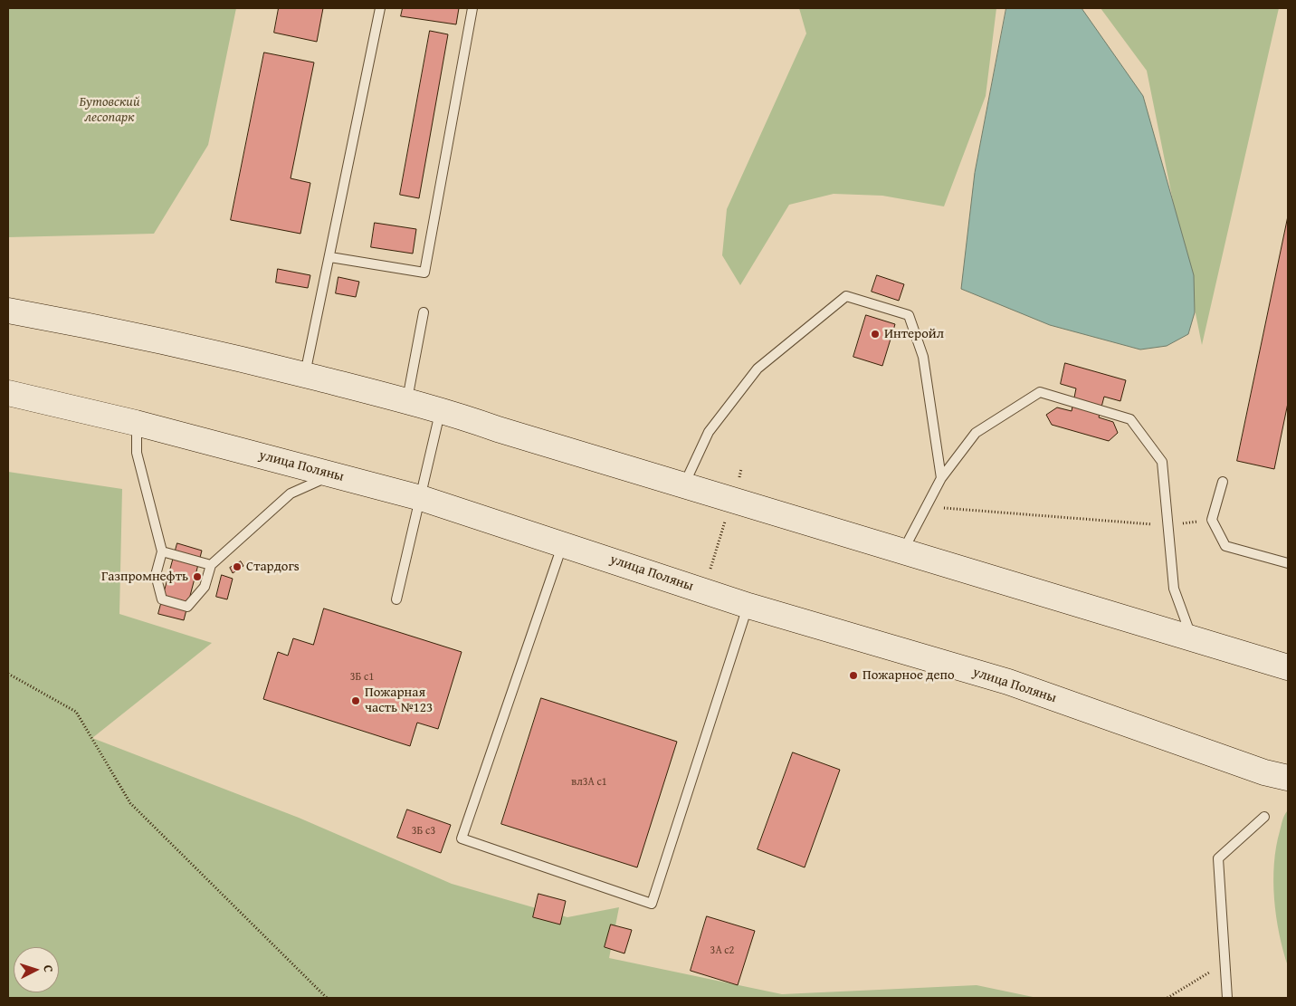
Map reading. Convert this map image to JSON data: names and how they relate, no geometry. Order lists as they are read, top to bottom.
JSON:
{
  "streets": {
    "main road": ["улица Поляны"]
  },
  "parks": ["Бутовский лесопарк"],
  "places": [
    "Интеройл",
    "Стардогs",
    "Газпромнефть",
    "Пожарное депо",
    "Пожарная часть №123"
  ],
  "house_numbers": [
    "3Б с1",
    "вл3А с1",
    "3Б с3",
    "3А с2"
  ],
  "north": "right"
}
